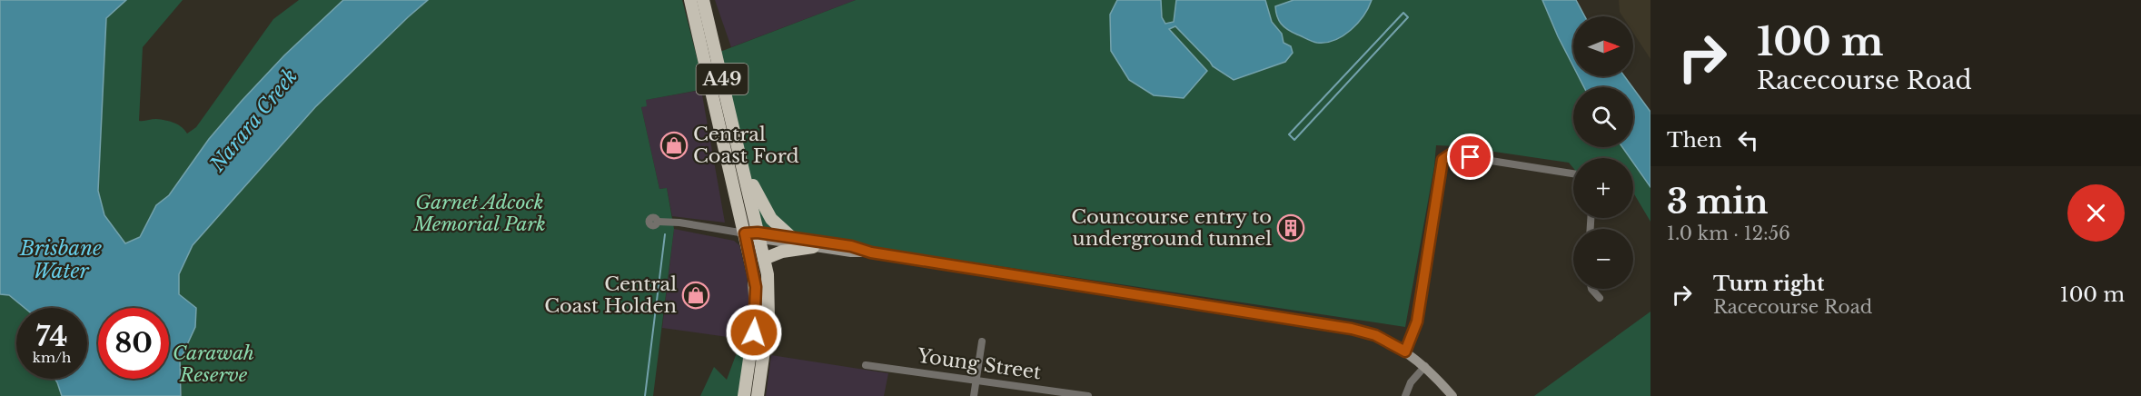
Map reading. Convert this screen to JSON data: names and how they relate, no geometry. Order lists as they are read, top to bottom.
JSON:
{
  "streets": {
    "highway": ["A49"],
    "street": ["Young Street"]
  },
  "water": ["Narara Creek", "Brisbane Water"],
  "parks": ["Garnet Adcock Memorial Park", "Carawah Reserve"],
  "places": {
    "shop": ["Central Coast Ford", "Central Coast Holden"],
    "building": ["Councourse entry to underground tunnel"]
  },
  "north": "right",
  "page": {
    "turn": ["100 m", "Racecourse Road"],
    "map_buttons": ["+", "−"],
    "then": "Then",
    "heading": ["3 min", "1.0 km · 12:56"],
    "list": [
      {
        "name": "Turn right",
        "note": "Racecourse Road",
        "value": "100 m"
      }
    ],
    "speed": "74 km/h",
    "limit": "80"
  }
}
